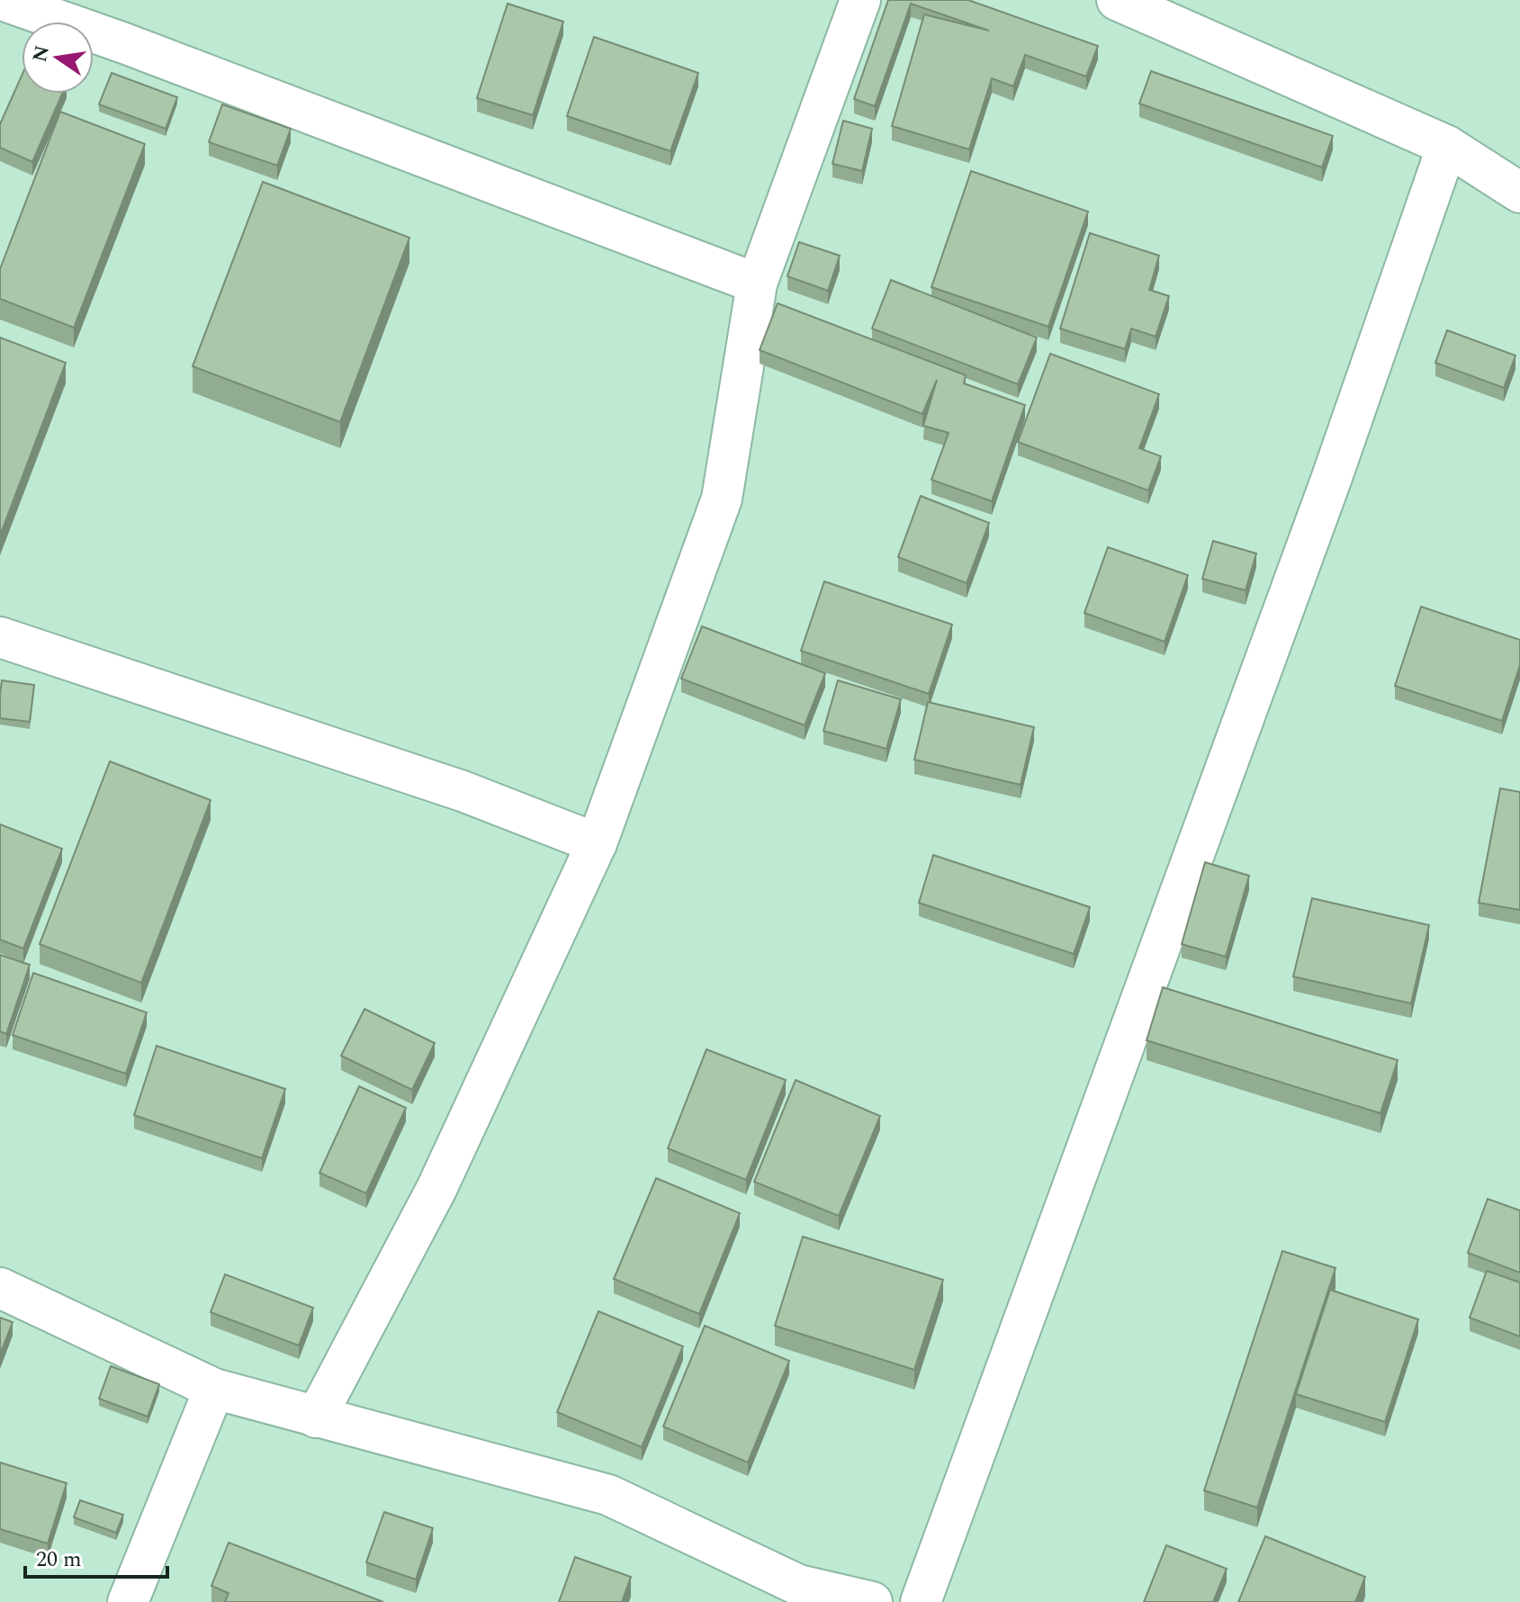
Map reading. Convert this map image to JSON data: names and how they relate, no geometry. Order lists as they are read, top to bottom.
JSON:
{
  "scale_bar": "20 m",
  "north": "left"
}
